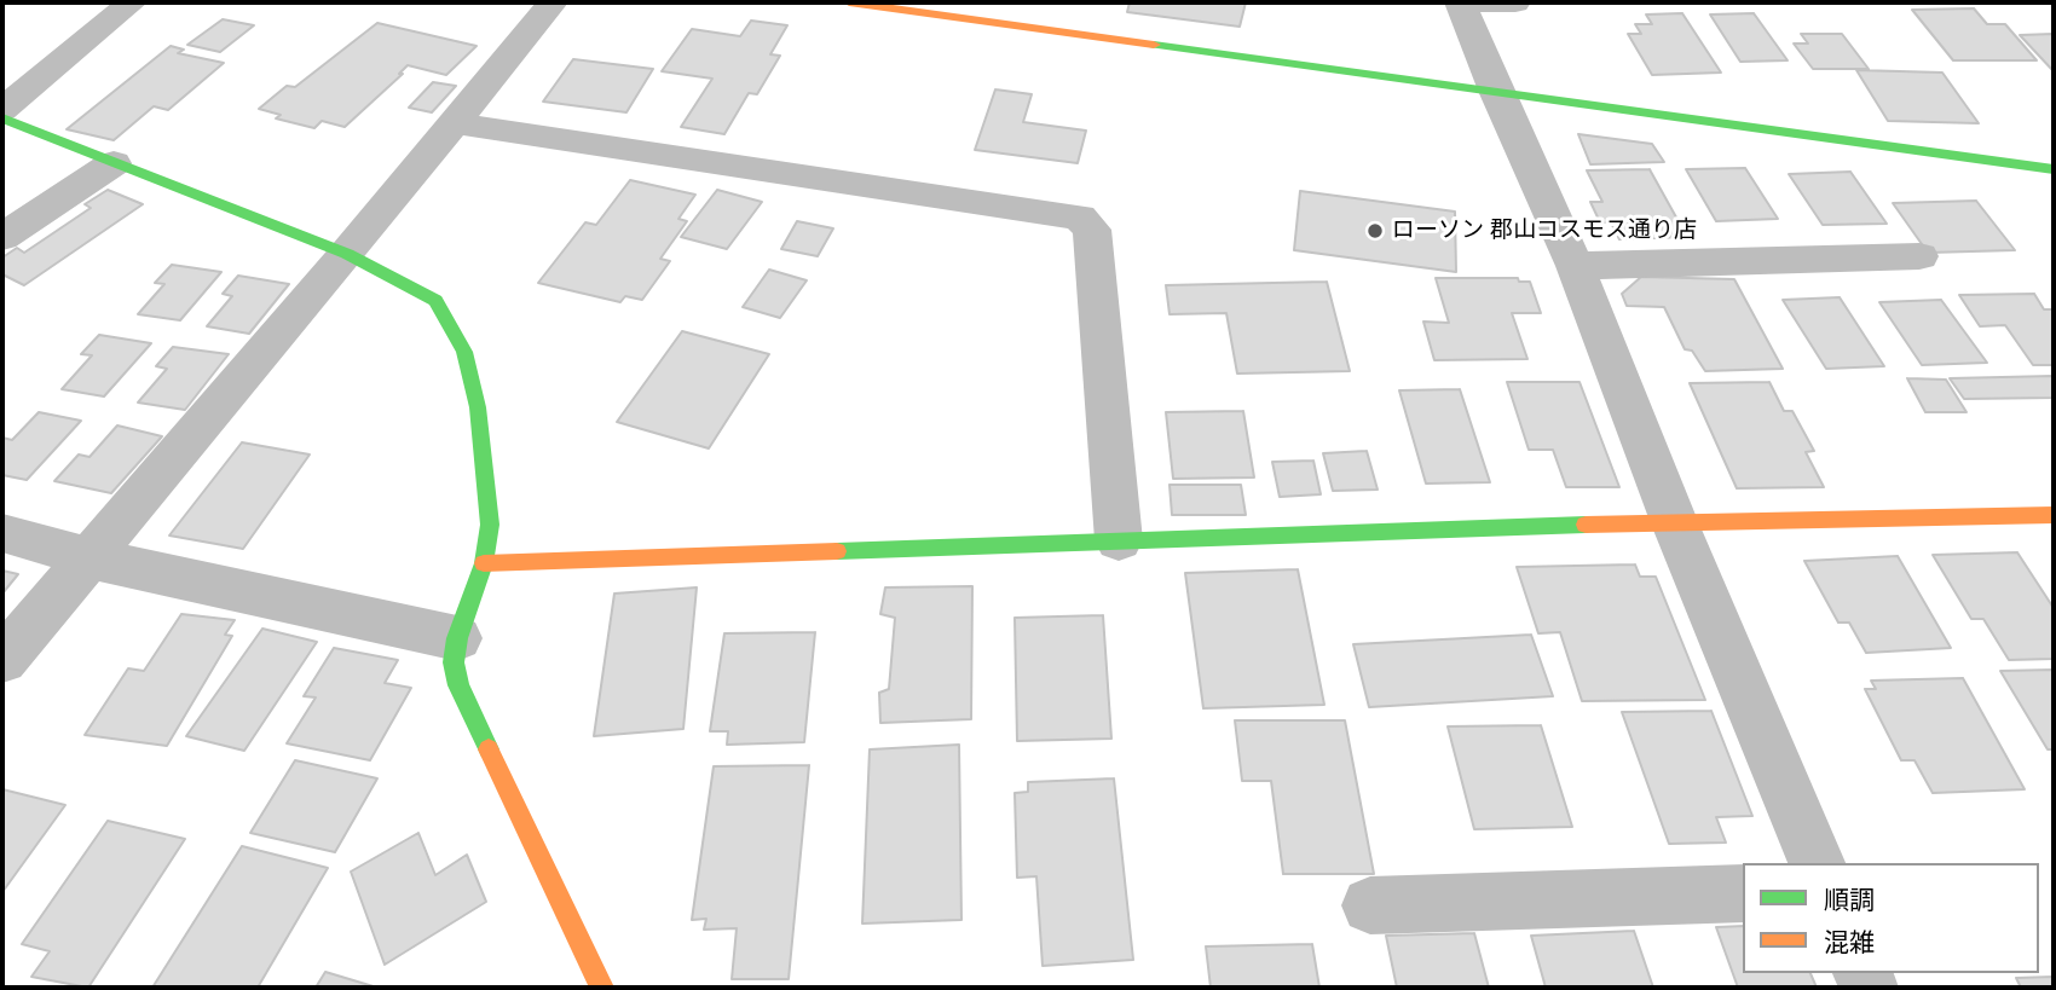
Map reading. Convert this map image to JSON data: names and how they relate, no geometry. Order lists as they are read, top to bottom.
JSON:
{
  "places": ["ローソン 郡山コスモス通り店"],
  "legend": ["順調", "混雑"]
}
